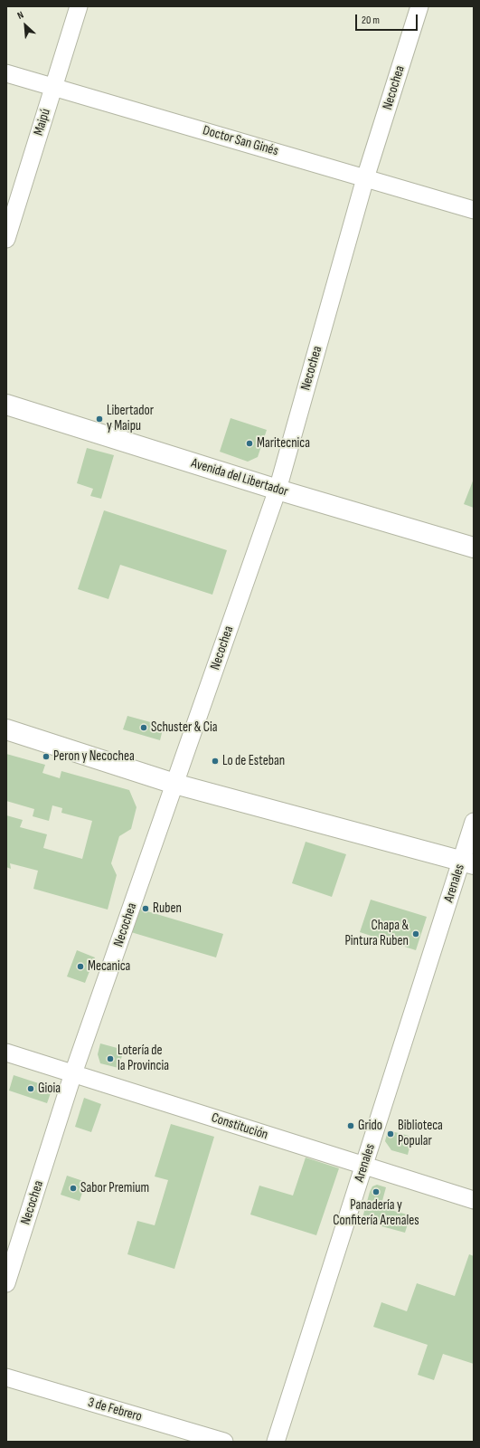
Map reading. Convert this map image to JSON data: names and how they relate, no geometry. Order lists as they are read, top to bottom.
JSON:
{
  "streets": {
    "main road": ["Avenida del Libertador"],
    "street": [
      "Necochea",
      "Maipú",
      "Doctor San Ginés",
      "Arenales",
      "Constitución",
      "3 de Febrero"
    ]
  },
  "crossings": [
    ["Necochea", "Doctor San Ginés"],
    ["Necochea", "Avenida del Libertador"],
    ["Necochea", "Constitución"],
    ["Maipú", "Doctor San Ginés"],
    ["Arenales", "Constitución"]
  ],
  "places": [
    "Libertador y Maipu",
    "Maritecnica",
    "Schuster & Cia",
    "Peron y Necochea",
    "Lo de Esteban",
    "Ruben",
    "Chapa & Pintura Ruben",
    "Mecanica",
    "Lotería de la Provincia",
    "Gioia",
    "Grido",
    "Biblioteca Popular",
    "Sabor Premium",
    "Panadería y Confitería Arenales"
  ],
  "scale_bar": "20 m",
  "north": "top left"
}
